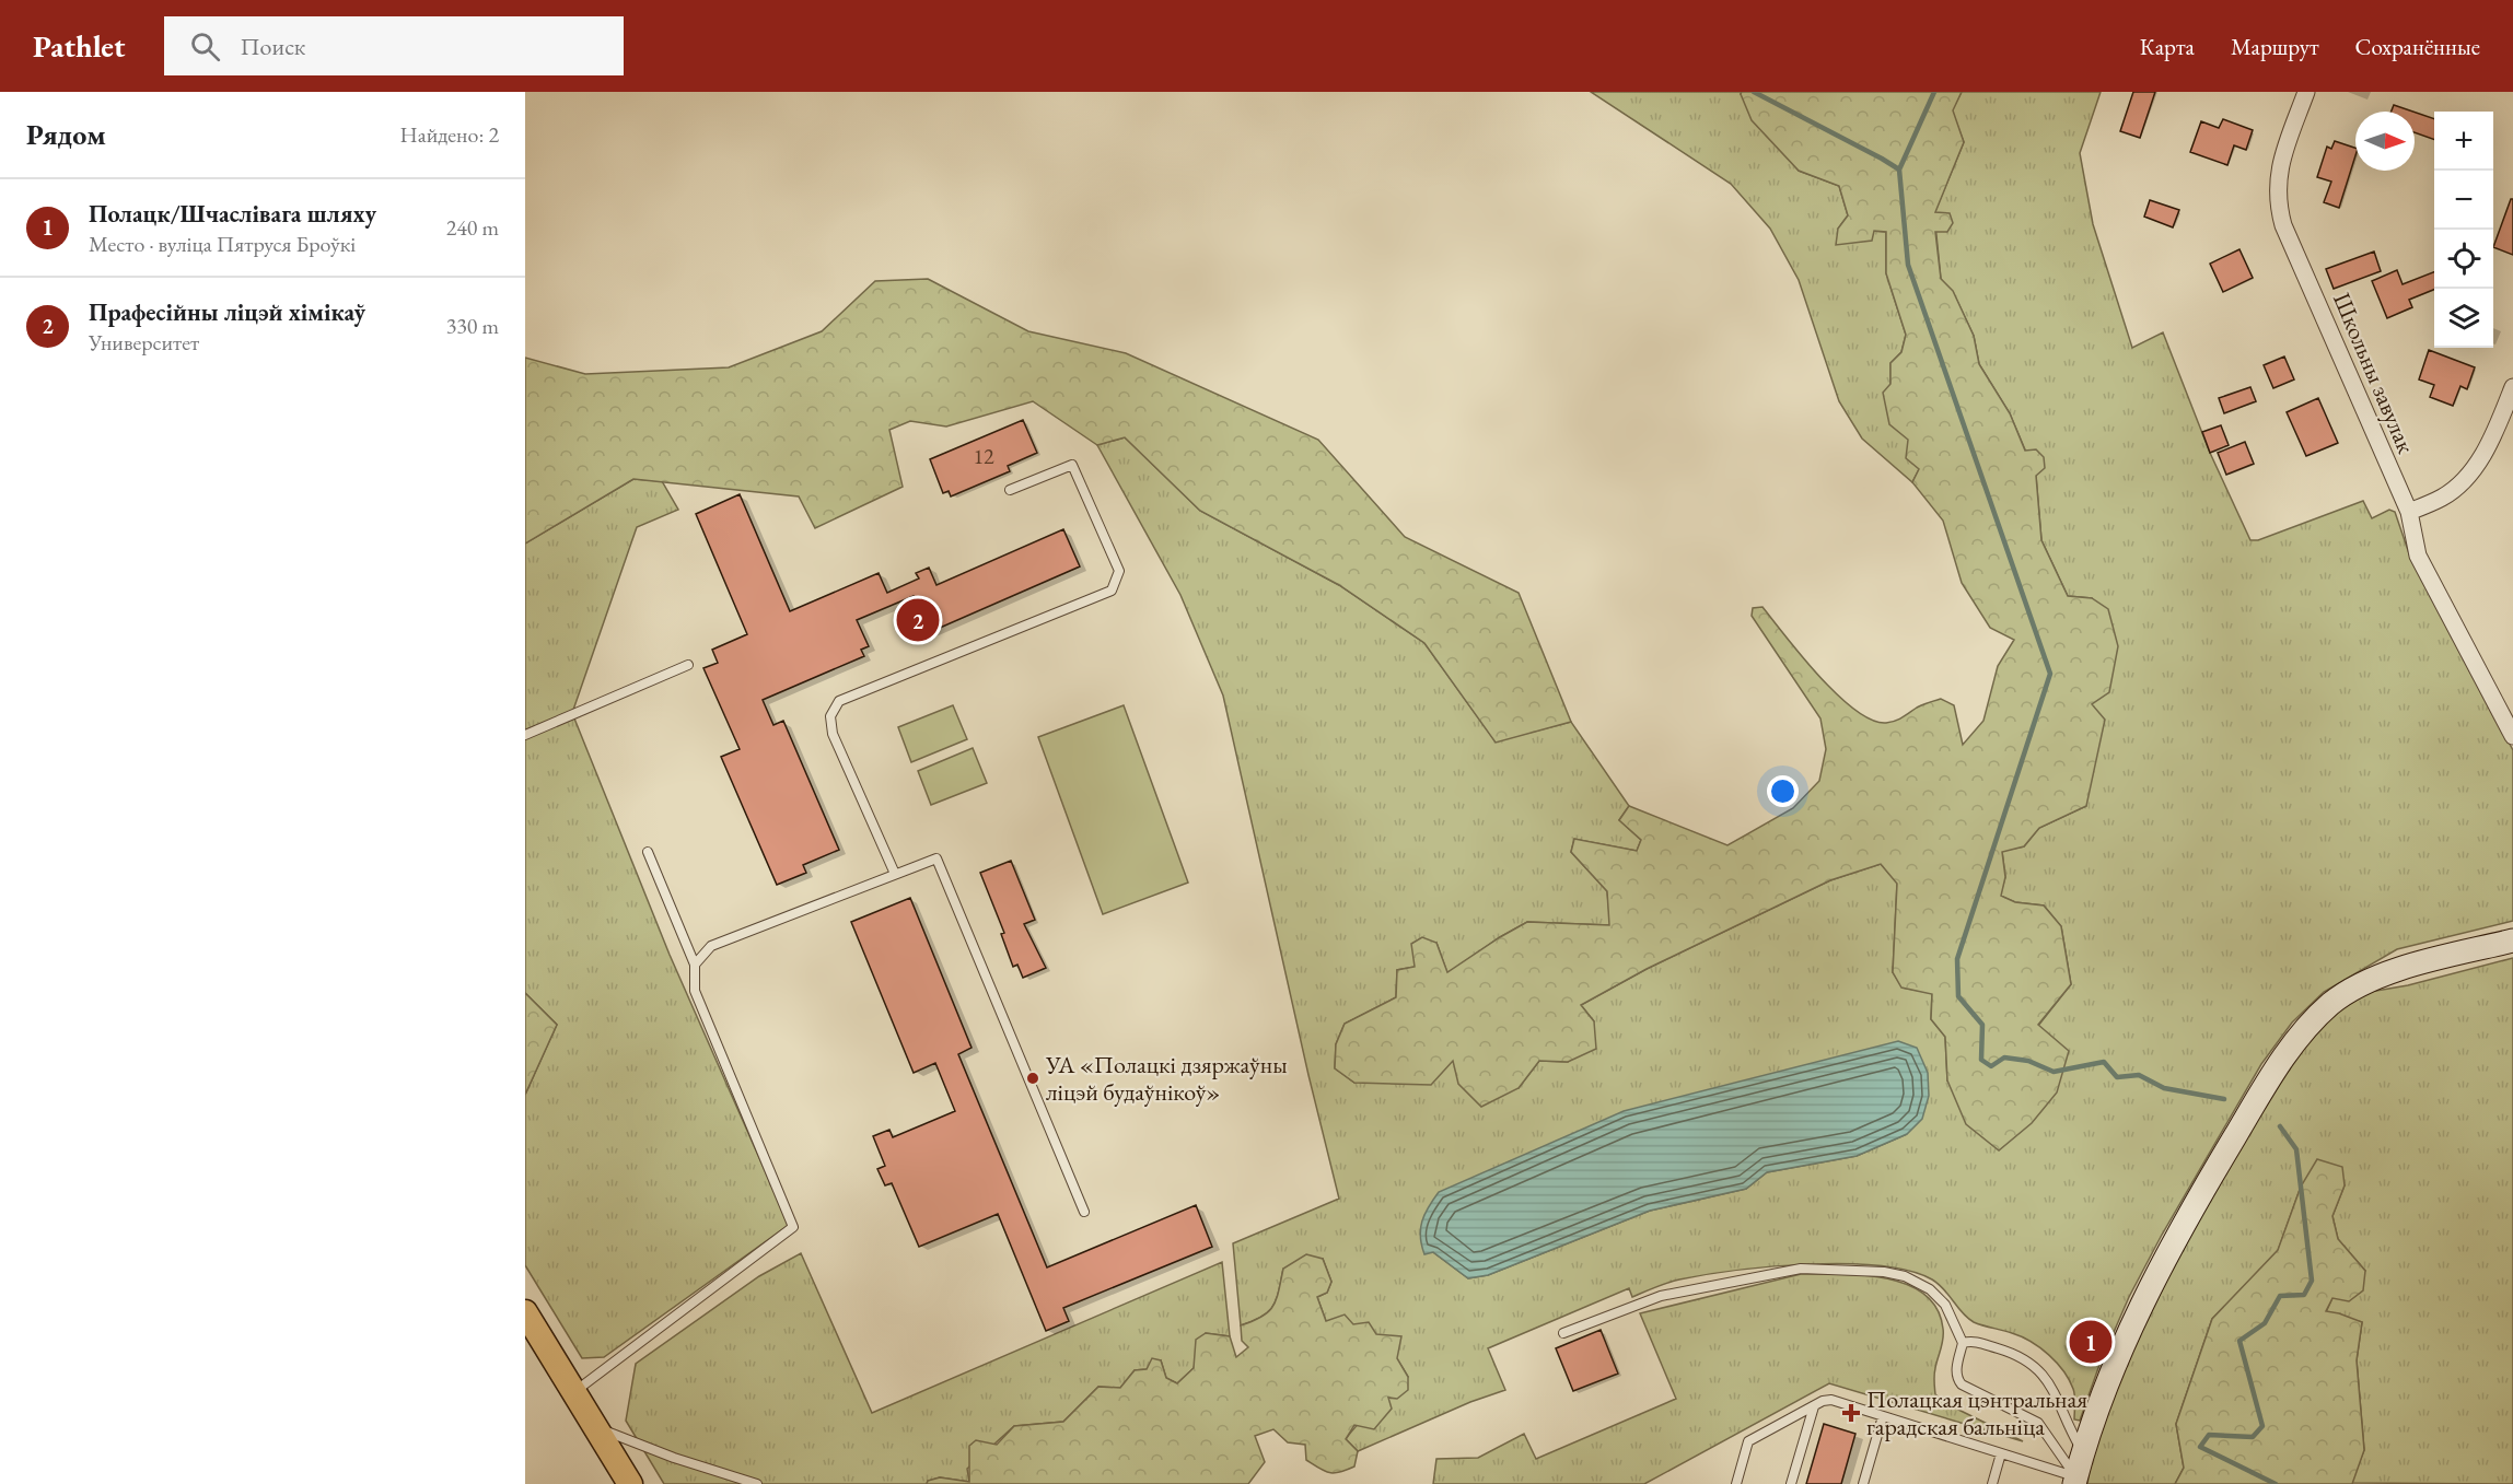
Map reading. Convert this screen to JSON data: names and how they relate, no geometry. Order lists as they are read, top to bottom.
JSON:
{
  "streets": {
    "street": ["Школьны завулак"]
  },
  "places": {
    "other": ["УА «Полацкі дзяржаўны ліцэй будаўнікоў»"],
    "health": ["Полацкая цэнтральная гарадская бальніца"]
  },
  "house_numbers": ["12"],
  "north": "right",
  "page": {
    "header": "Pathlet",
    "search": "Поиск",
    "nav": ["Карта", "Маршрут", "Сохранённые"],
    "heading": ["Рядом", "Найдено: 2"],
    "map_buttons": ["+", "−"],
    "list": [
      {
        "mark": "1",
        "name": "Полацк/Шчаслівага шляху",
        "note": "Место · вуліца Пятруся Броўкі",
        "value": "240 m"
      },
      {
        "mark": "2",
        "name": "Прафесійны ліцэй хімікаў",
        "note": "Университет",
        "value": "330 m"
      }
    ],
    "pins": ["2", "1"]
  }
}
